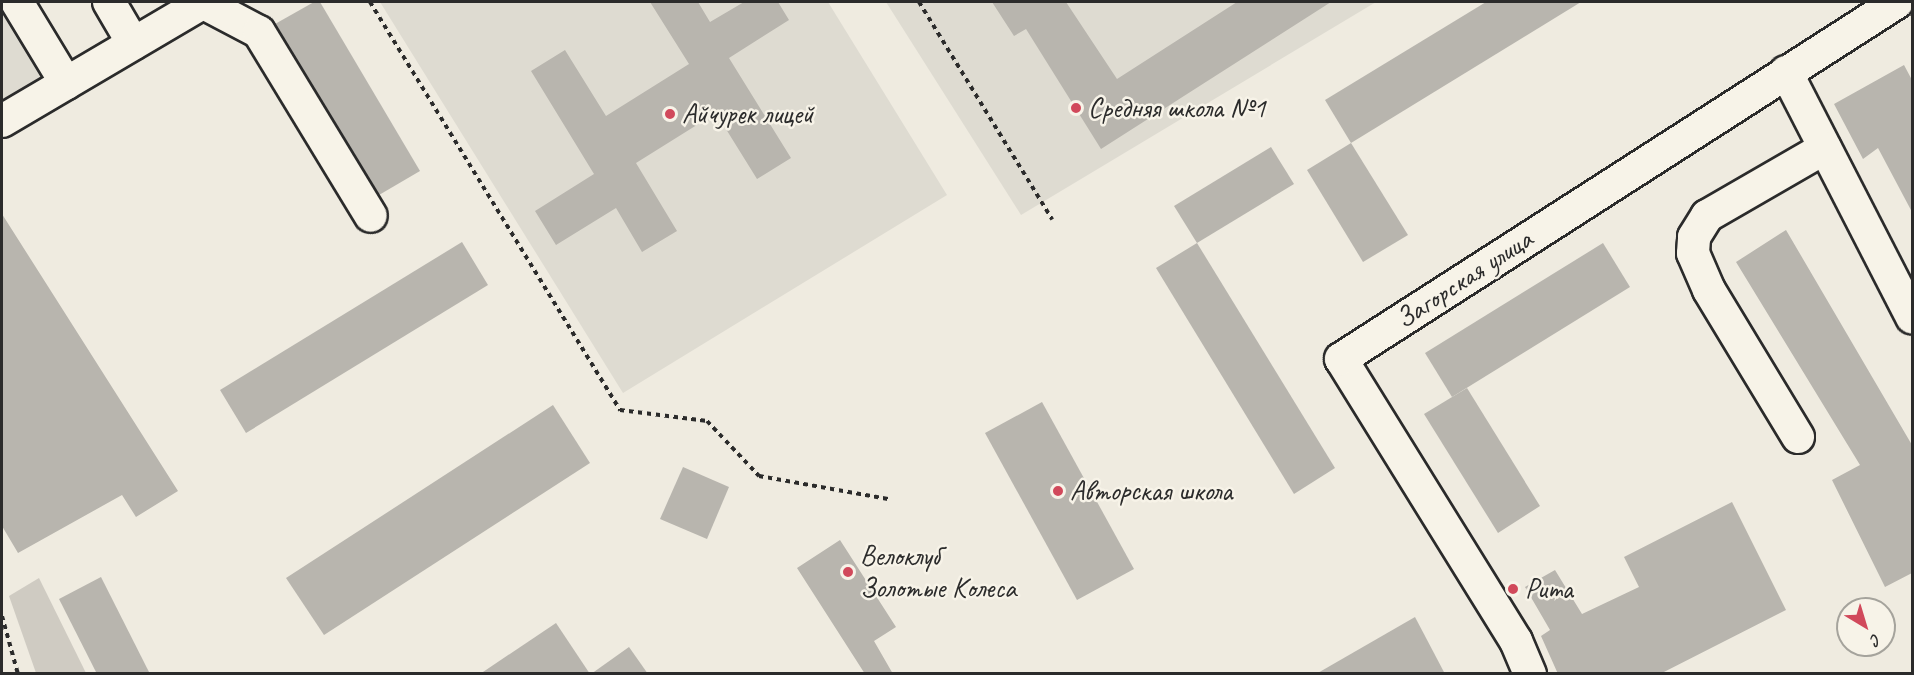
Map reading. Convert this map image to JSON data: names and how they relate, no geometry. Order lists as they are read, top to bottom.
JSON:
{
  "streets": {
    "street": ["Загорская улица"]
  },
  "places": [
    "Средняя школа №1",
    "Айчурек лицей",
    "Авторская школа",
    "Велоклуб Золотые Колеса",
    "Рита"
  ],
  "north": "bottom right"
}
